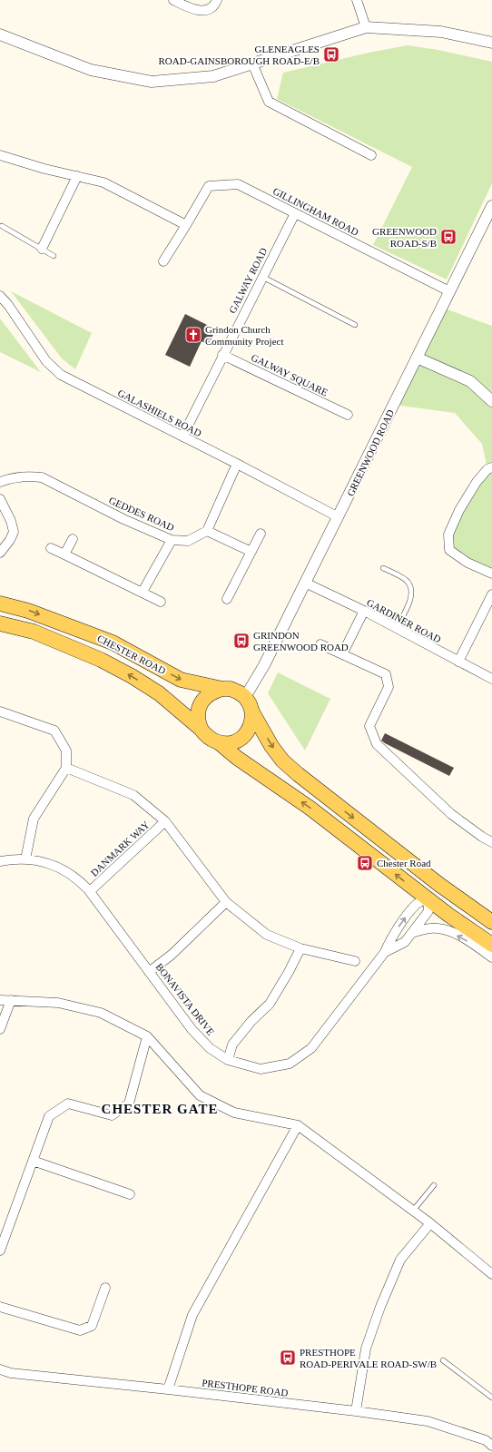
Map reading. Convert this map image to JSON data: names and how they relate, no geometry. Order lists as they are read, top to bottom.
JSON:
{
  "streets": {
    "main road": ["CHESTER ROAD"],
    "street": [
      "GILLINGHAM ROAD",
      "GALWAY ROAD",
      "GALWAY SQUARE",
      "GALASHIELS ROAD",
      "GREENWOOD ROAD",
      "GEDDES ROAD",
      "GARDINER ROAD",
      "DANMARK WAY",
      "BONAVISTA DRIVE",
      "PRESTHOPE ROAD"
    ]
  },
  "crossings": [
    ["GILLINGHAM ROAD", "GALWAY ROAD"],
    ["GILLINGHAM ROAD", "GREENWOOD ROAD"],
    ["GALWAY ROAD", "GALWAY SQUARE"],
    ["GALWAY ROAD", "GALASHIELS ROAD"],
    ["GALASHIELS ROAD", "GREENWOOD ROAD"],
    ["GREENWOOD ROAD", "GARDINER ROAD"],
    ["GREENWOOD ROAD", "CHESTER ROAD"],
    ["CHESTER ROAD", "BONAVISTA DRIVE"],
    ["DANMARK WAY", "BONAVISTA DRIVE"]
  ],
  "districts": ["CHESTER GATE"],
  "places": {
    "bus stop": [
      "GLENEAGLES ROAD-GAINSBOROUGH ROAD-E/B",
      "GREENWOOD ROAD-S/B",
      "GRINDON GREENWOOD ROAD",
      "Chester Road",
      "PRESTHOPE ROAD-PERIVALE ROAD-SW/B"
    ],
    "church": ["Grindon Church Community Project"]
  }
}
